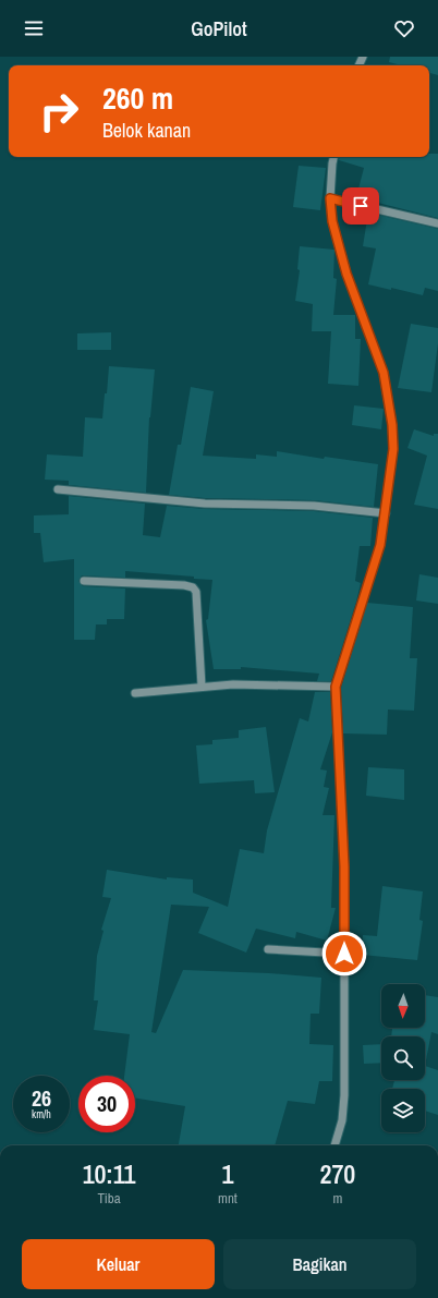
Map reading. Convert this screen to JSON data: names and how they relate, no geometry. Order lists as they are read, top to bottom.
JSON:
{
  "north": "bottom",
  "page": {
    "header": "GoPilot",
    "turn": ["260 m", "Belok kanan"],
    "speed": "26 km/h",
    "limit": "30",
    "eta": [
      "10:11",
      "Tiba",
      "1",
      "mnt",
      "270",
      "m"
    ],
    "buttons": ["Keluar", "Bagikan"]
  }
}
